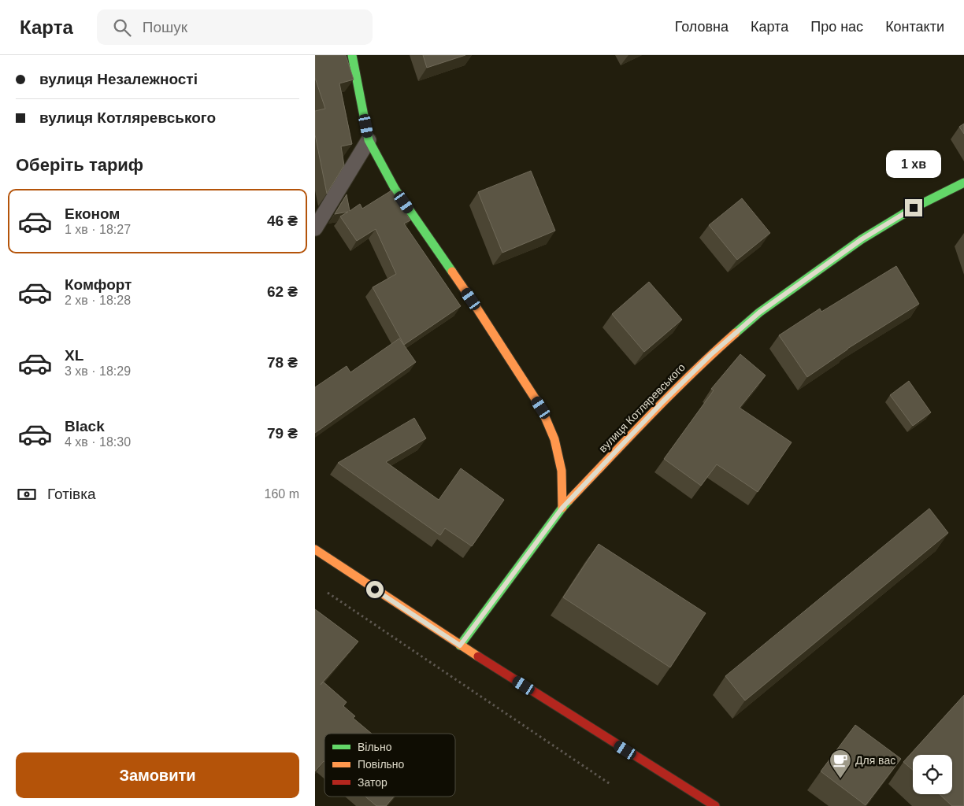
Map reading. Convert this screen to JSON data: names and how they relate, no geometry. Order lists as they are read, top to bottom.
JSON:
{
  "streets": {
    "street": ["вулиця Котляревського"]
  },
  "places": {
    "cafe": ["Для вас"]
  },
  "legend": ["Вільно", "Повільно", "Затор"],
  "page": {
    "header": "Карта",
    "search": "Пошук",
    "nav": [
      "Головна",
      "Карта",
      "Про нас",
      "Контакти"
    ],
    "banner": ["вулиця Незалежності", "вулиця Котляревського"],
    "heading": "Оберіть тариф",
    "bubble": "1 хв",
    "list": [
      {
        "name": "Економ",
        "note": "1 хв · 18:27",
        "value": "46 ₴"
      },
      {
        "name": "Комфорт",
        "note": "2 хв · 18:28",
        "value": "62 ₴"
      },
      {
        "name": "XL",
        "note": "3 хв · 18:29",
        "value": "78 ₴"
      },
      {
        "name": "Black",
        "note": "4 хв · 18:30",
        "value": "79 ₴"
      }
    ],
    "pay": ["Готівка", "160 m"],
    "buttons": "Замовити"
  }
}
